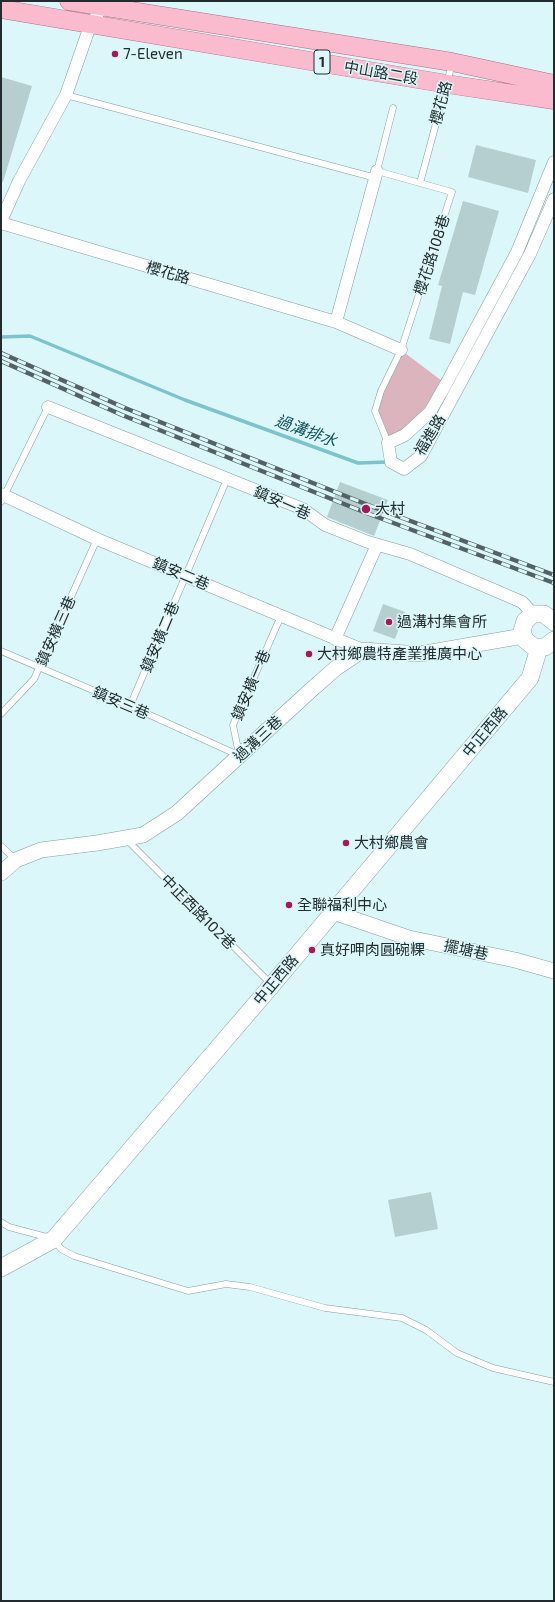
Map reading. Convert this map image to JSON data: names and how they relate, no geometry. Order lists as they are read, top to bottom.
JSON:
{
  "streets": {
    "main road": ["1", "中山路二段", "中正西路"],
    "street": [
      "櫻花路",
      "福進路",
      "鎮安一巷",
      "鎮安二巷",
      "過溝三巷",
      "擺塘巷"
    ],
    "lane": [
      "櫻花路108巷",
      "鎮安橫三巷",
      "鎮安橫二巷",
      "鎮安橫一巷",
      "鎮安三巷",
      "中正西路102巷"
    ]
  },
  "crossings": [
    ["1", "中山路二段"],
    ["1", "櫻花路"],
    ["中山路二段", "櫻花路"],
    ["櫻花路", "櫻花路108巷"],
    ["鎮安一巷", "鎮安橫二巷"],
    ["鎮安二巷", "鎮安橫三巷"],
    ["鎮安二巷", "鎮安橫二巷"],
    ["鎮安二巷", "鎮安橫一巷"],
    ["鎮安二巷", "過溝三巷"],
    ["鎮安橫三巷", "鎮安三巷"],
    ["鎮安橫二巷", "鎮安三巷"],
    ["鎮安橫一巷", "鎮安三巷"],
    ["鎮安橫一巷", "過溝三巷"],
    ["鎮安三巷", "過溝三巷"],
    ["中正西路", "中正西路102巷"],
    ["中正西路", "擺塘巷"],
    ["過溝三巷", "中正西路102巷"]
  ],
  "water": ["過溝排水"],
  "places": [
    "7-Eleven",
    "大村",
    "過溝村集會所",
    "大村鄉農特產業推廣中心",
    "大村鄉農會",
    "全聯福利中心",
    "真好呷肉圓碗粿"
  ]
}
